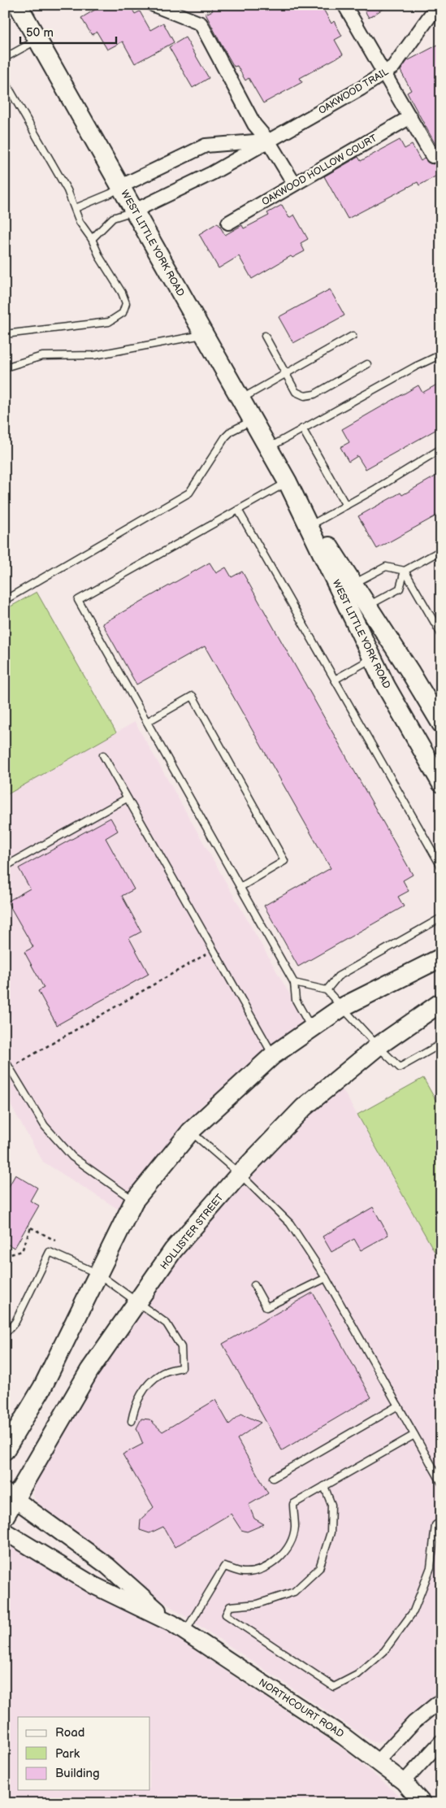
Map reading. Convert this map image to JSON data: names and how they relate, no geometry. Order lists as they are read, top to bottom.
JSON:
{
  "streets": {
    "main road": ["WEST LITTLE YORK ROAD", "HOLLISTER STREET"],
    "street": ["OAKWOOD TRAIL", "OAKWOOD HOLLOW COURT", "NORTHCOURT ROAD"]
  },
  "crossings": [
    ["OAKWOOD TRAIL", "WEST LITTLE YORK ROAD"],
    ["HOLLISTER STREET", "NORTHCOURT ROAD"]
  ],
  "legend": ["Road", "Park", "Building"],
  "scale_bar": "50 m"
}
